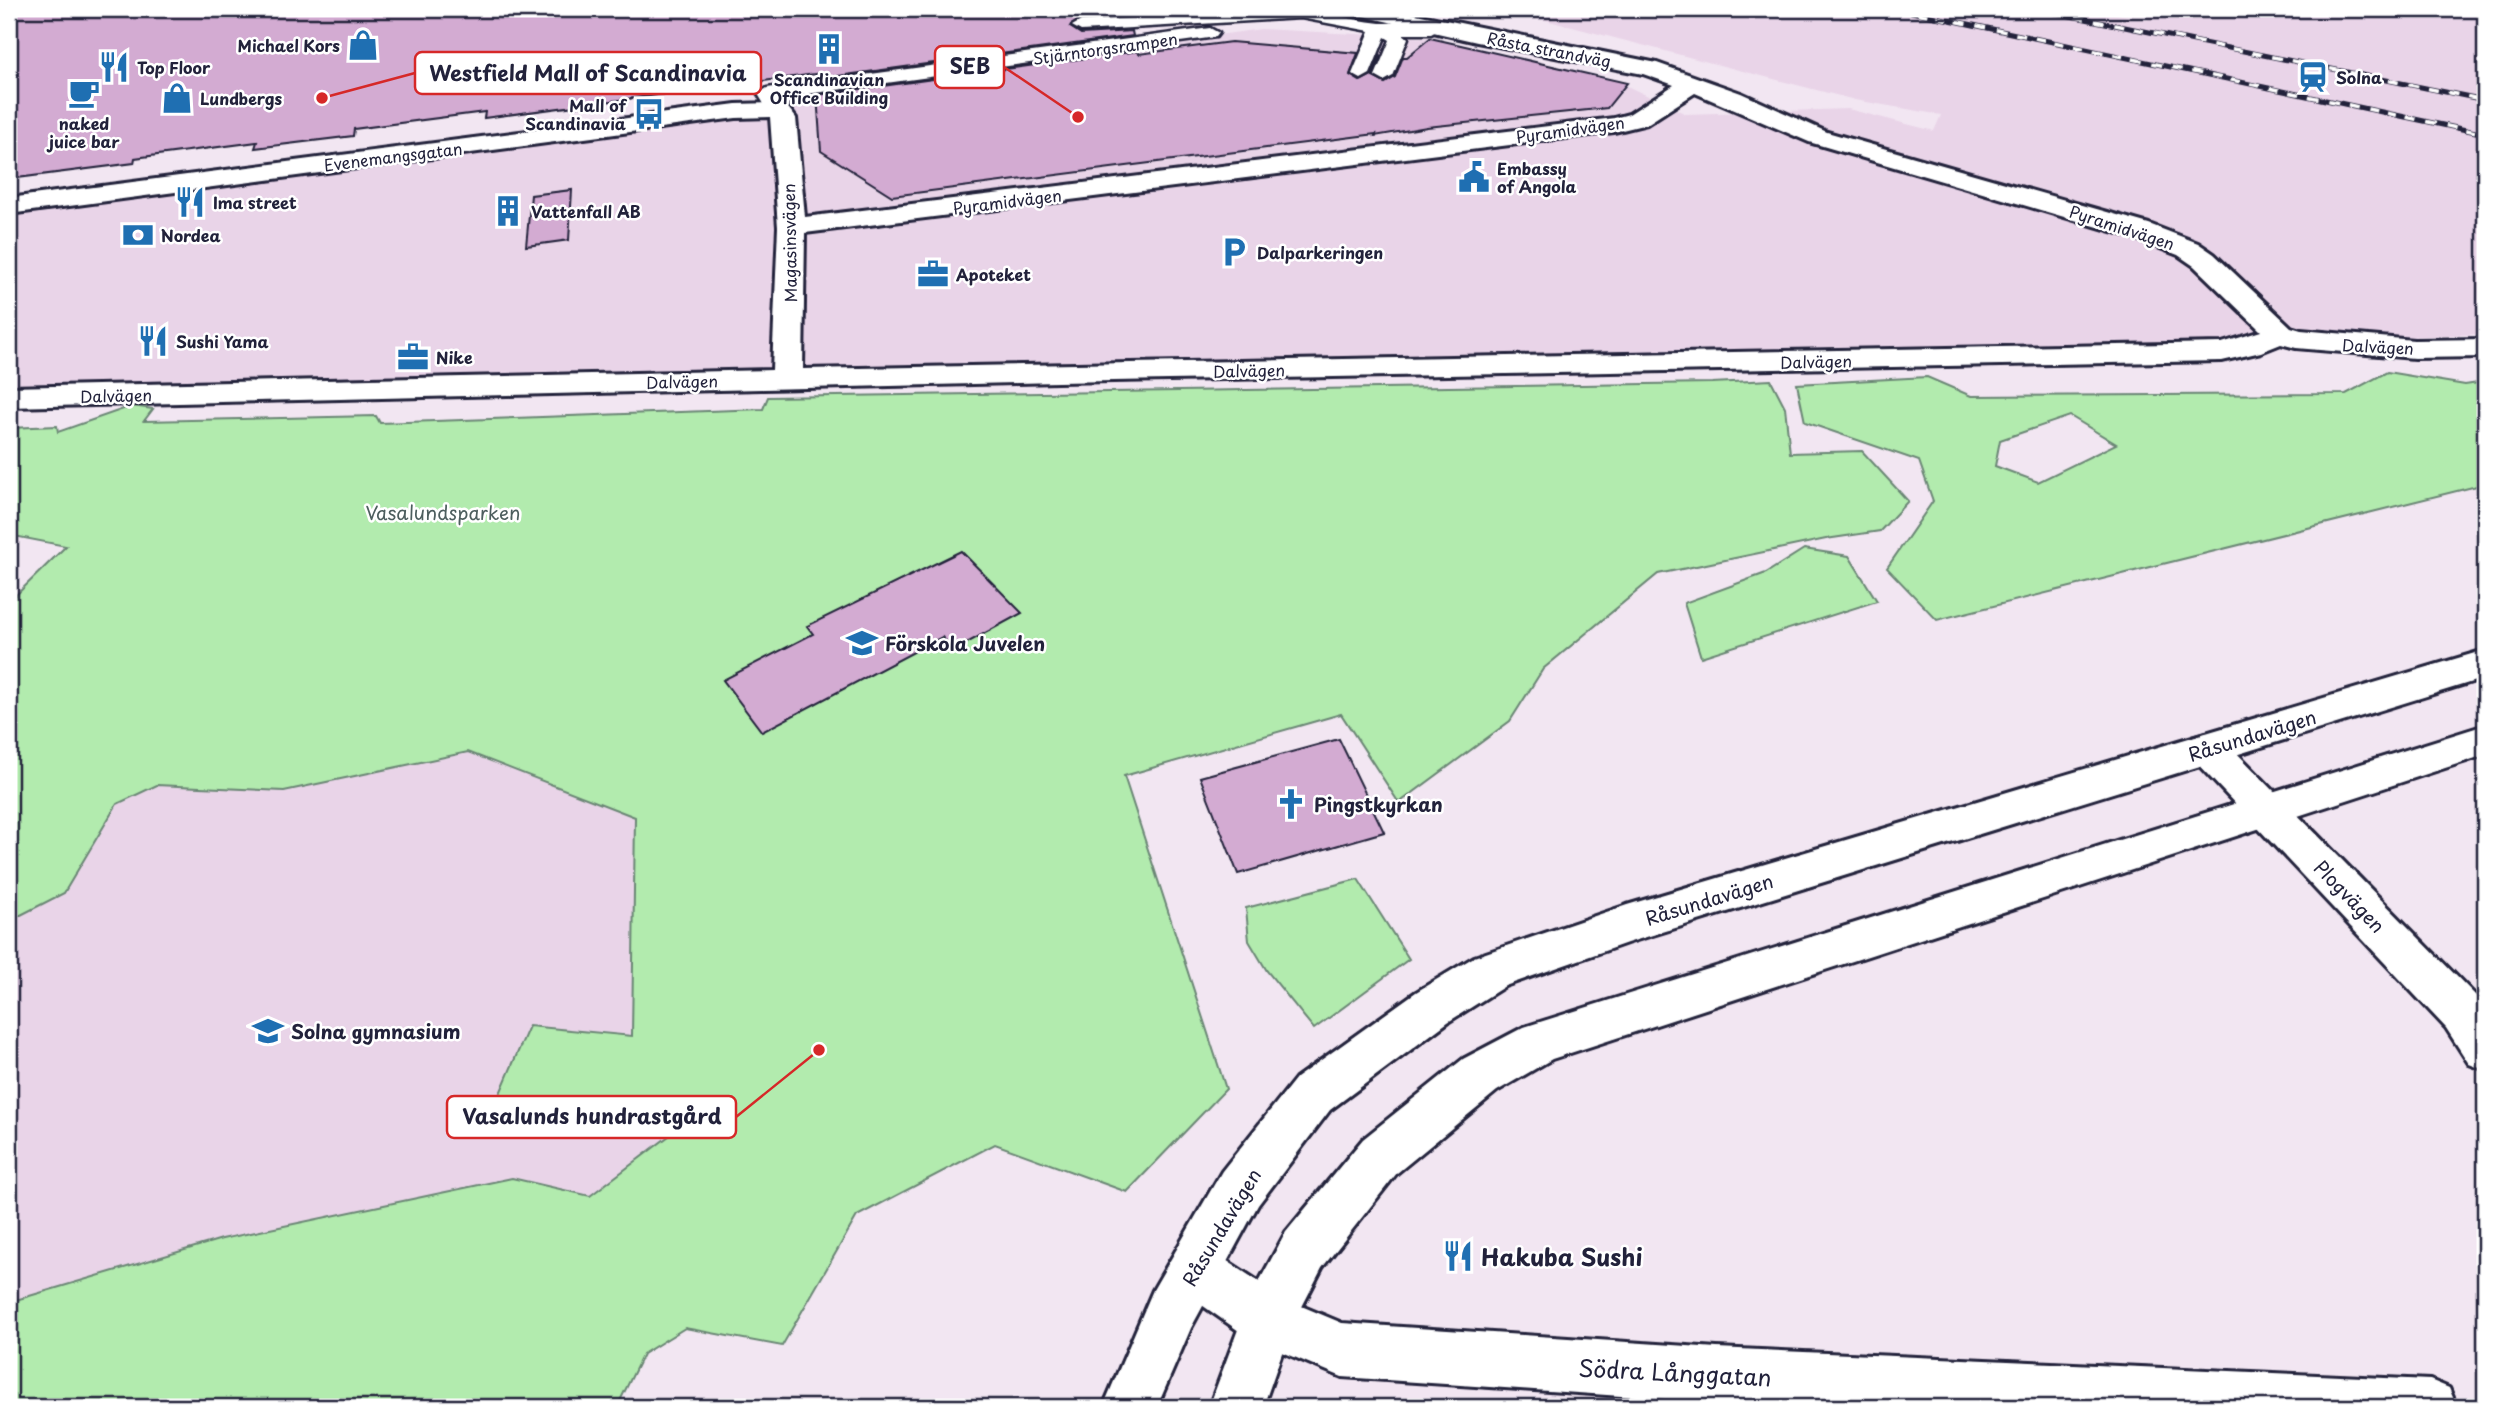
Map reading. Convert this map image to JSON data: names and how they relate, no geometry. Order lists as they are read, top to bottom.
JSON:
{
  "streets": {
    "street": [
      "Stjärntorgsrampen",
      "Råsta strandväg",
      "Pyramidvägen",
      "Evenemangsgatan",
      "Magasinsvägen",
      "Dalvägen",
      "Råsundavägen",
      "Plogvägen",
      "Södra Långgatan"
    ]
  },
  "crossings": [
    ["Stjärntorgsrampen", "Evenemangsgatan"],
    ["Stjärntorgsrampen", "Magasinsvägen"],
    ["Råsta strandväg", "Pyramidvägen"],
    ["Pyramidvägen", "Magasinsvägen"],
    ["Pyramidvägen", "Dalvägen"],
    ["Evenemangsgatan", "Magasinsvägen"],
    ["Magasinsvägen", "Dalvägen"],
    ["Råsundavägen", "Plogvägen"],
    ["Råsundavägen", "Södra Långgatan"]
  ],
  "parks": ["Vasalundsparken"],
  "places": {
    "shop": ["Michael Kors", "Lundbergs"],
    "building": ["Scandinavian Office Building", "Vattenfall AB"],
    "restaurant": [
      "Top Floor",
      "Ima street",
      "Sushi Yama",
      "Hakuba Sushi"
    ],
    "station": ["Solna"],
    "cafe": ["naked juice bar"],
    "other": ["Westfield Mall of Scandinavia", "SEB", "Vasalunds hundrastgård"],
    "bus stop": ["Mall of Scandinavia"],
    "public building": ["Embassy of Angola"],
    "bank": ["Nordea"],
    "parking": ["Dalparkeringen"],
    "office": ["Apoteket", "Nike"],
    "school or university": ["Förskola Juvelen", "Solna gymnasium"],
    "church": ["Pingstkyrkan"]
  }
}
